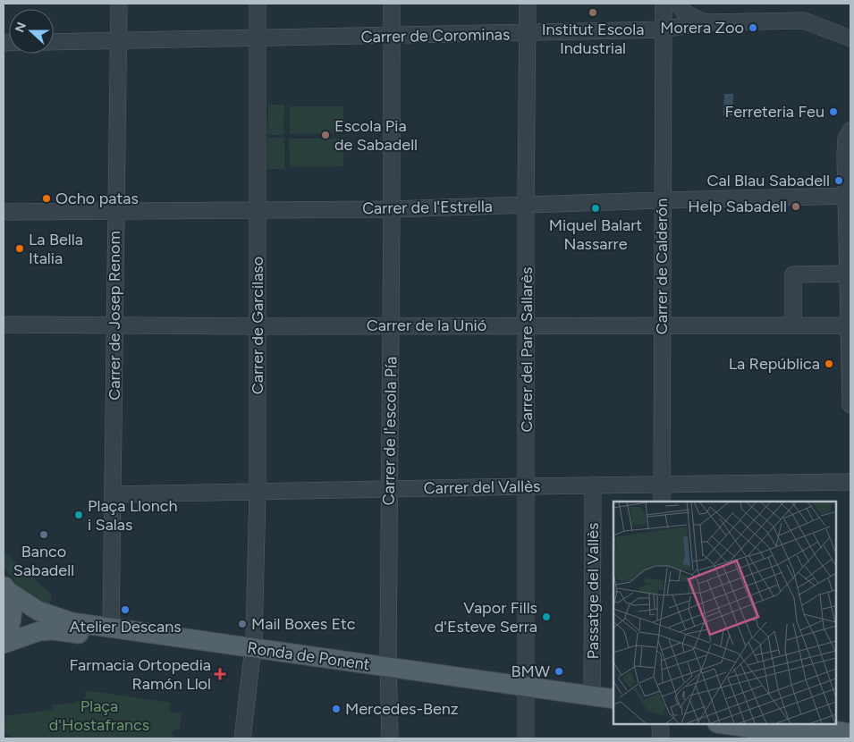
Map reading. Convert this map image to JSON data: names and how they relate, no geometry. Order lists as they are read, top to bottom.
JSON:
{
  "streets": {
    "main road": ["Ronda de Ponent"],
    "street": [
      "Carrer de Corominas",
      "Carrer de l'Estrella",
      "Carrer de Calderón",
      "Carrer de Josep Renom",
      "Carrer de Garcilaso",
      "Carrer de la Unió",
      "Carrer del Pare Sallarès",
      "Carrer de l'escola Pía",
      "Carrer del Vallès",
      "Passatge del Vallès"
    ]
  },
  "crossings": [
    ["Carrer de Corominas", "Carrer de Calderón"],
    ["Carrer de Corominas", "Carrer de Josep Renom"],
    ["Carrer de Corominas", "Carrer de Garcilaso"],
    ["Carrer de Corominas", "Carrer del Pare Sallarès"],
    ["Carrer de Corominas", "Carrer de l'escola Pía"],
    ["Carrer de l'Estrella", "Carrer de Calderón"],
    ["Carrer de l'Estrella", "Carrer de Josep Renom"],
    ["Carrer de l'Estrella", "Carrer de Garcilaso"],
    ["Carrer de l'Estrella", "Carrer del Pare Sallarès"],
    ["Carrer de l'Estrella", "Carrer de l'escola Pía"],
    ["Carrer de Calderón", "Carrer de la Unió"],
    ["Carrer de Calderón", "Carrer del Vallès"],
    ["Carrer de Josep Renom", "Carrer de la Unió"],
    ["Carrer de Josep Renom", "Carrer del Vallès"],
    ["Carrer de Josep Renom", "Ronda de Ponent"],
    ["Carrer de Garcilaso", "Carrer de la Unió"],
    ["Carrer de Garcilaso", "Carrer del Vallès"],
    ["Carrer de Garcilaso", "Ronda de Ponent"],
    ["Carrer de la Unió", "Carrer del Pare Sallarès"],
    ["Carrer de la Unió", "Carrer de l'escola Pía"],
    ["Carrer del Pare Sallarès", "Carrer del Vallès"],
    ["Carrer del Pare Sallarès", "Ronda de Ponent"],
    ["Carrer de l'escola Pía", "Carrer del Vallès"],
    ["Carrer de l'escola Pía", "Ronda de Ponent"],
    ["Carrer del Vallès", "Passatge del Vallès"],
    ["Passatge del Vallès", "Ronda de Ponent"]
  ],
  "parks": ["Plaça d'Hostafrancs"],
  "places": {
    "other": [
      "Institut Escola Industrial",
      "Morera Zoo",
      "Ferreteria Feu",
      "Escola Pia de Sabadell",
      "Cal Blau Sabadell",
      "Ocho patas",
      "Help Sabadell",
      "Miquel Balart Nassarre",
      "La Bella Italia",
      "La República",
      "Plaça Llonch i Salas",
      "Banco Sabadell",
      "Atelier Descans",
      "Vapor Fills d'Esteve Serra",
      "Mail Boxes Etc",
      "BMW",
      "Mercedes-Benz"
    ],
    "health": ["Farmacia Ortopedia Ramón Llol"]
  },
  "north": "left"
}
